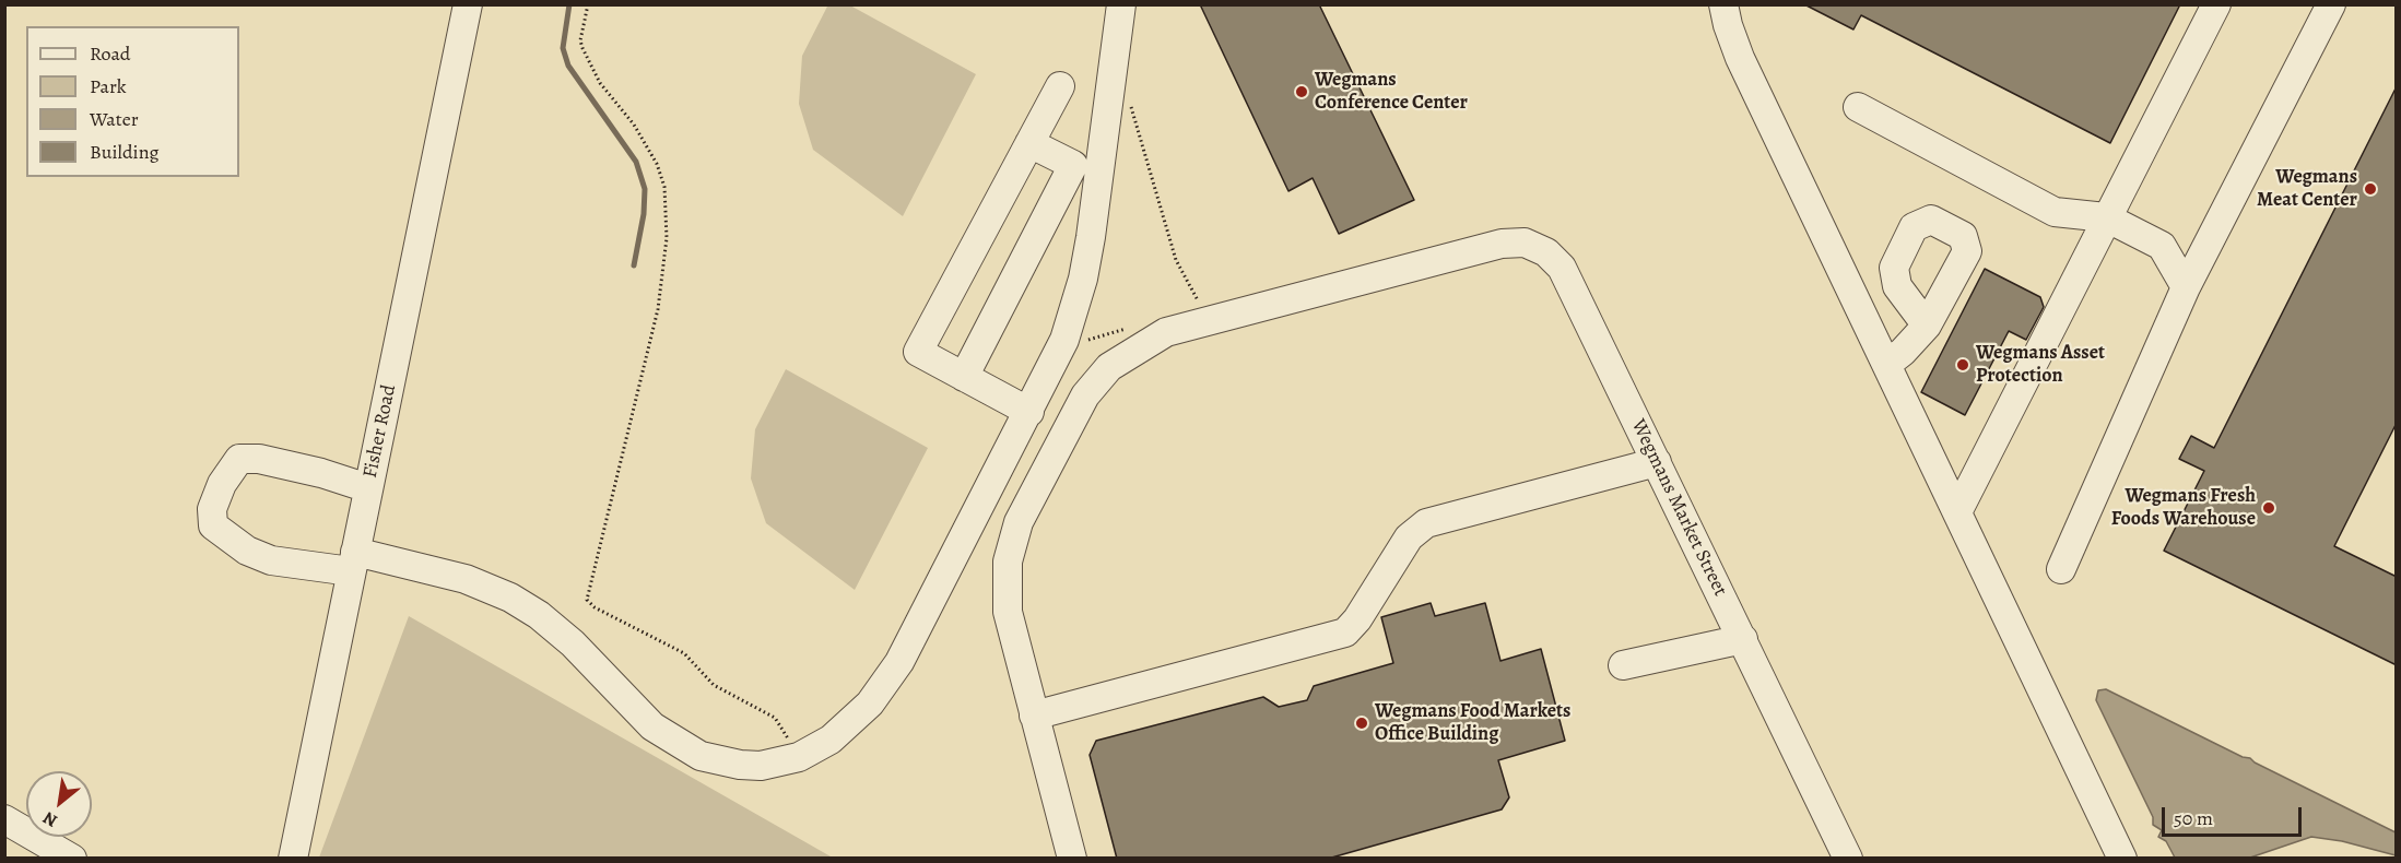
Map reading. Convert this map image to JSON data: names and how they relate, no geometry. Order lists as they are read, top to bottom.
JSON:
{
  "streets": {
    "street": ["Fisher Road", "Wegmans Market Street"]
  },
  "places": [
    "Wegmans Conference Center",
    "Wegmans Meat Center",
    "Wegmans Asset Protection",
    "Wegmans Fresh Foods Warehouse",
    "Wegmans Food Markets Office Building"
  ],
  "legend": [
    "Road",
    "Park",
    "Water",
    "Building"
  ],
  "scale_bar": "50 m",
  "north": "bottom left"
}
